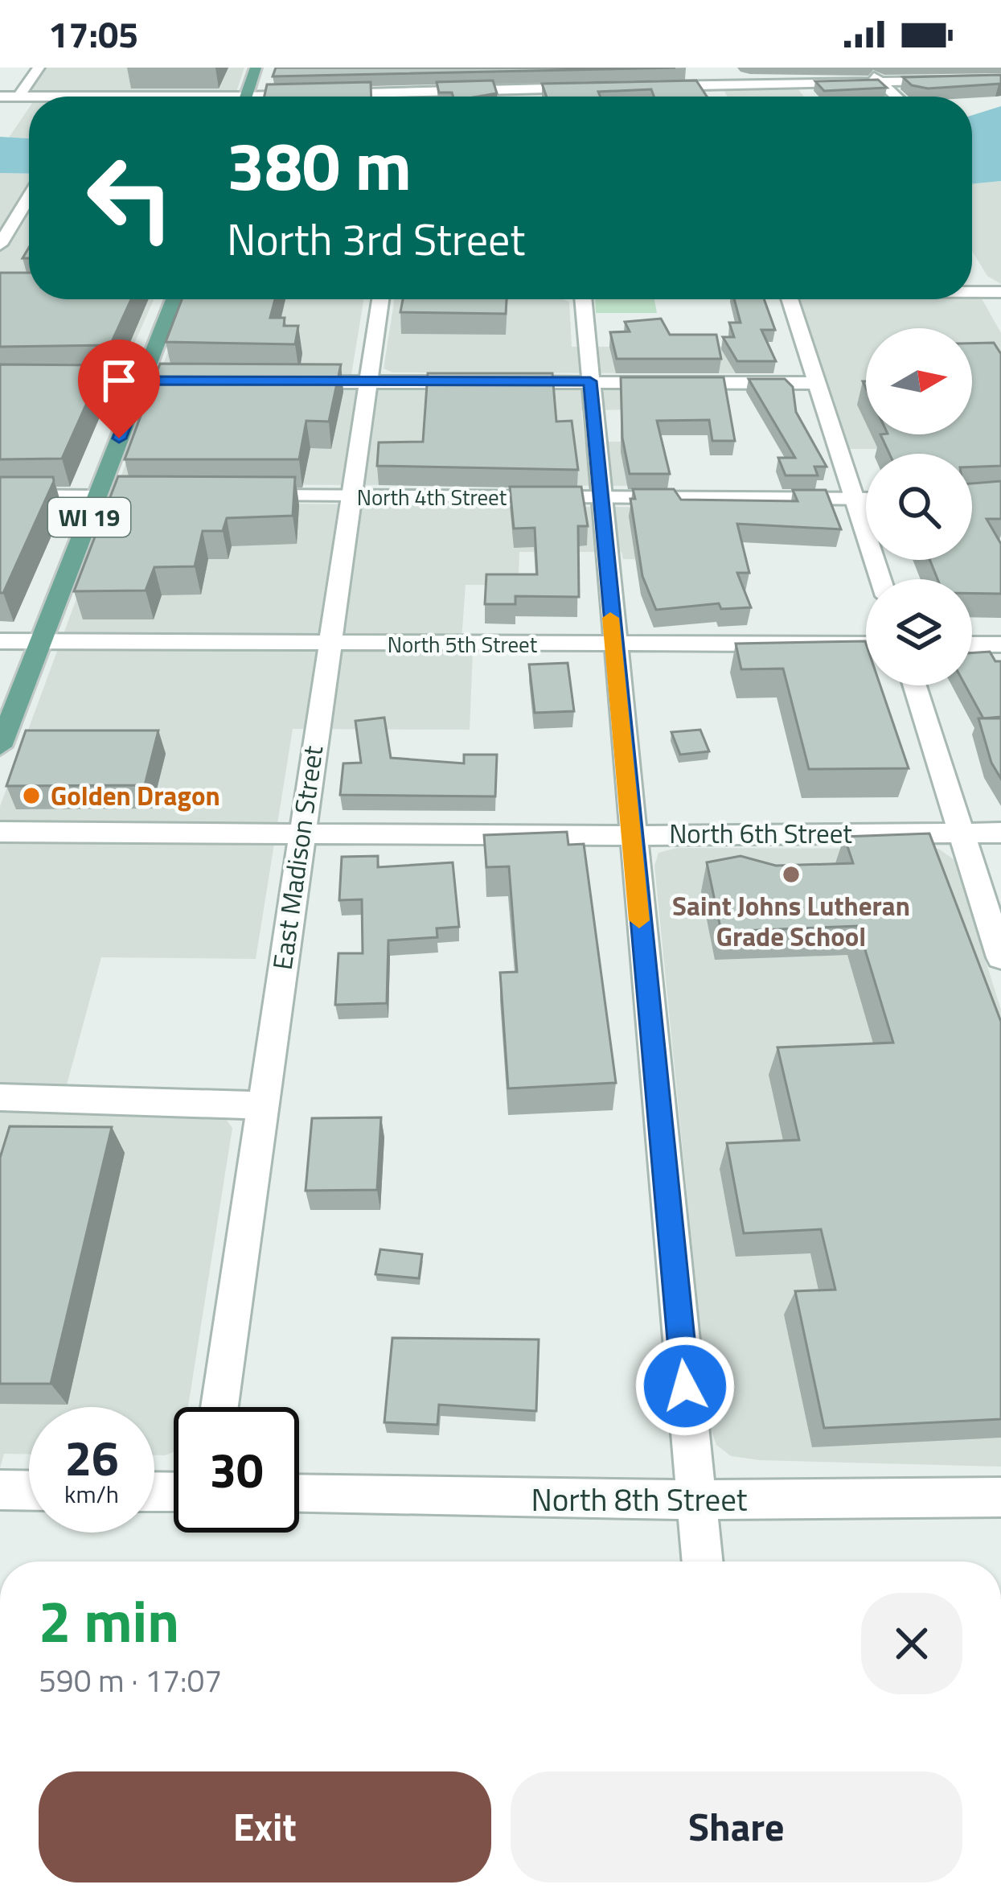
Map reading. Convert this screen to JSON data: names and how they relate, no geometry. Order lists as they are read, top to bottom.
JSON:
{
  "streets": {
    "main road": ["WI 19"],
    "street": [
      "North 4th Street",
      "North 5th Street",
      "North 6th Street",
      "East Madison Street",
      "North 8th Street"
    ]
  },
  "crossings": [
    ["North 4th Street", "East Madison Street"],
    ["WI 19", "North 5th Street"],
    ["North 5th Street", "East Madison Street"],
    ["North 6th Street", "East Madison Street"]
  ],
  "places": ["Golden Dragon", "Saint Johns Lutheran Grade School"],
  "north": "right",
  "page": {
    "status": "17:05",
    "turn": ["380 m", "North 3rd Street"],
    "speed": "26 km/h",
    "limit": "30",
    "heading": ["2 min", "590 m · 17:07"],
    "buttons": ["Exit", "Share"]
  }
}
